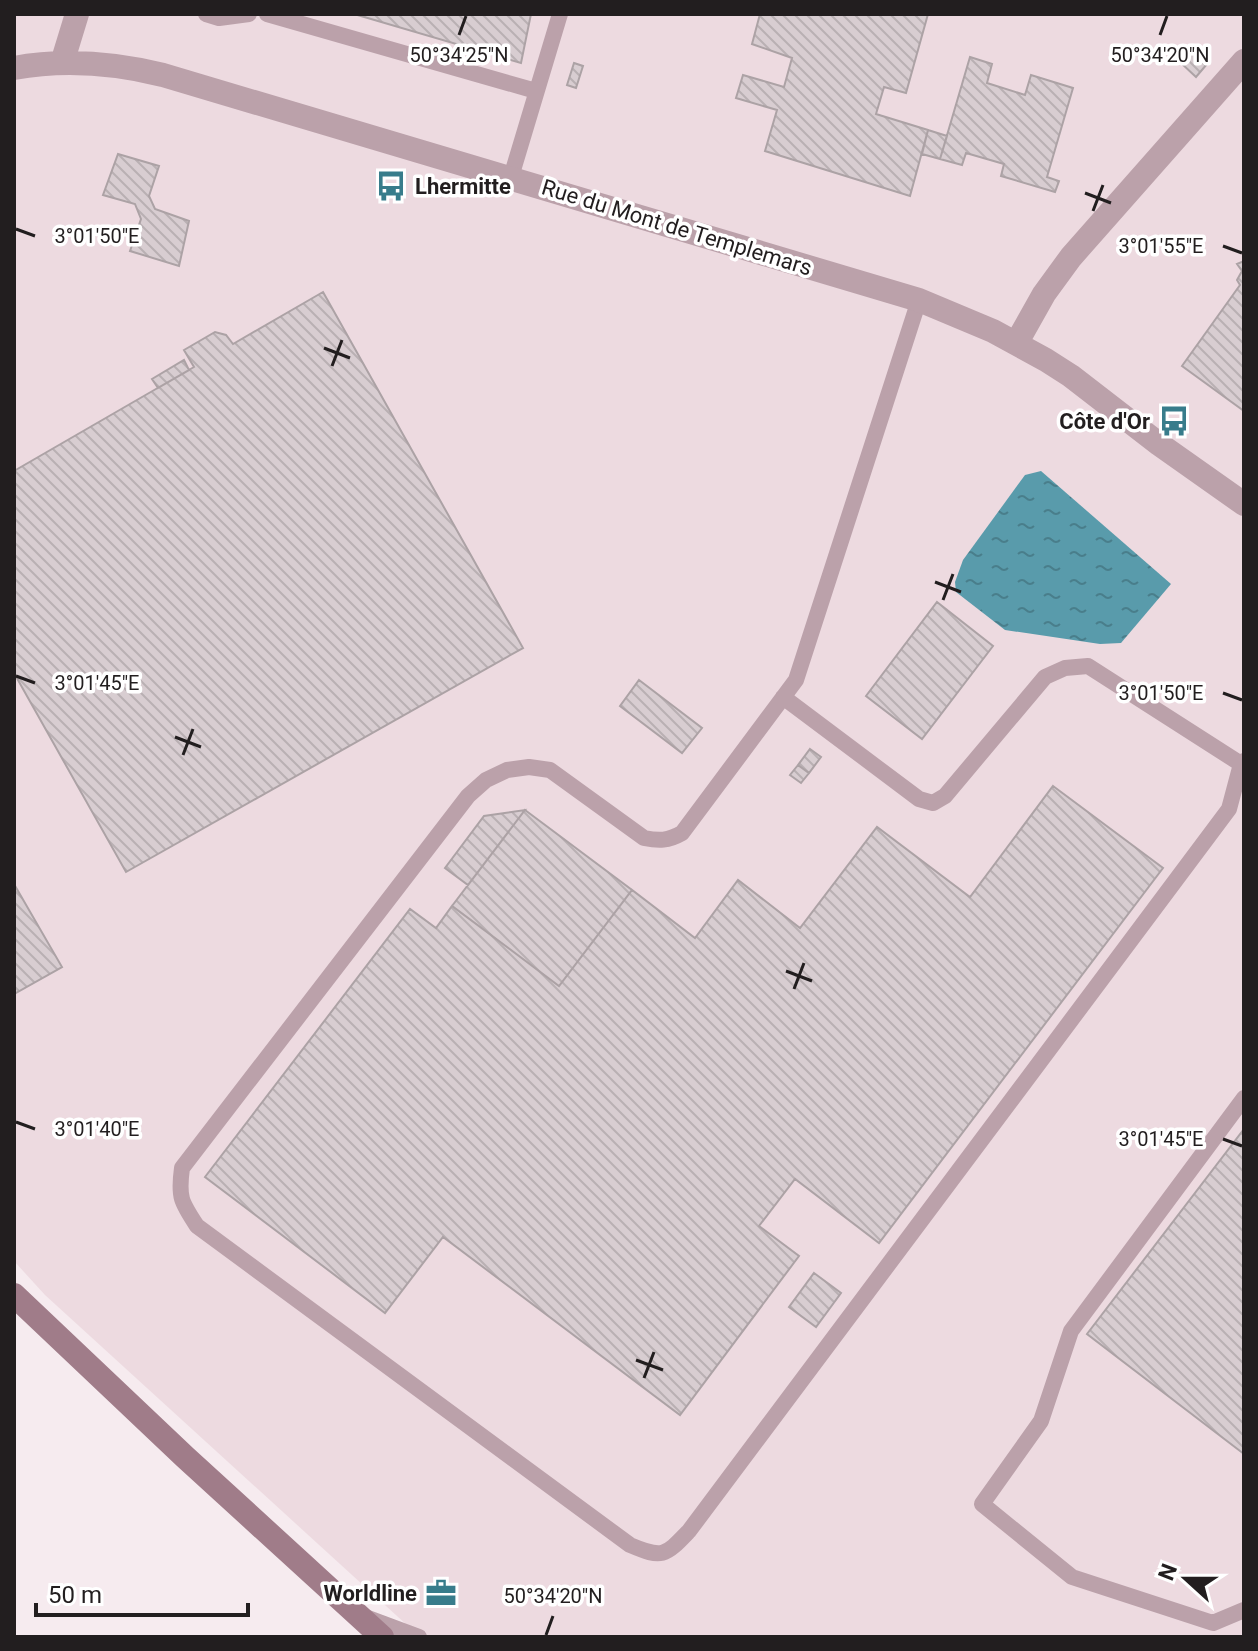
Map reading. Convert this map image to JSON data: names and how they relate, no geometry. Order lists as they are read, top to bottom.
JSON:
{
  "streets": {
    "street": ["Rue du Mont de Templemars"]
  },
  "places": {
    "bus stop": ["Lhermitte", "Côte d'Or"],
    "office": ["Worldline"]
  },
  "scale_bar": "50 m",
  "north": "left",
  "coordinates": [
    "50°34'25\"N",
    "50°34'20\"N",
    "3°01'50\"E",
    "3°01'55\"E",
    "3°01'45\"E",
    "3°01'40\"E"
  ]
}
